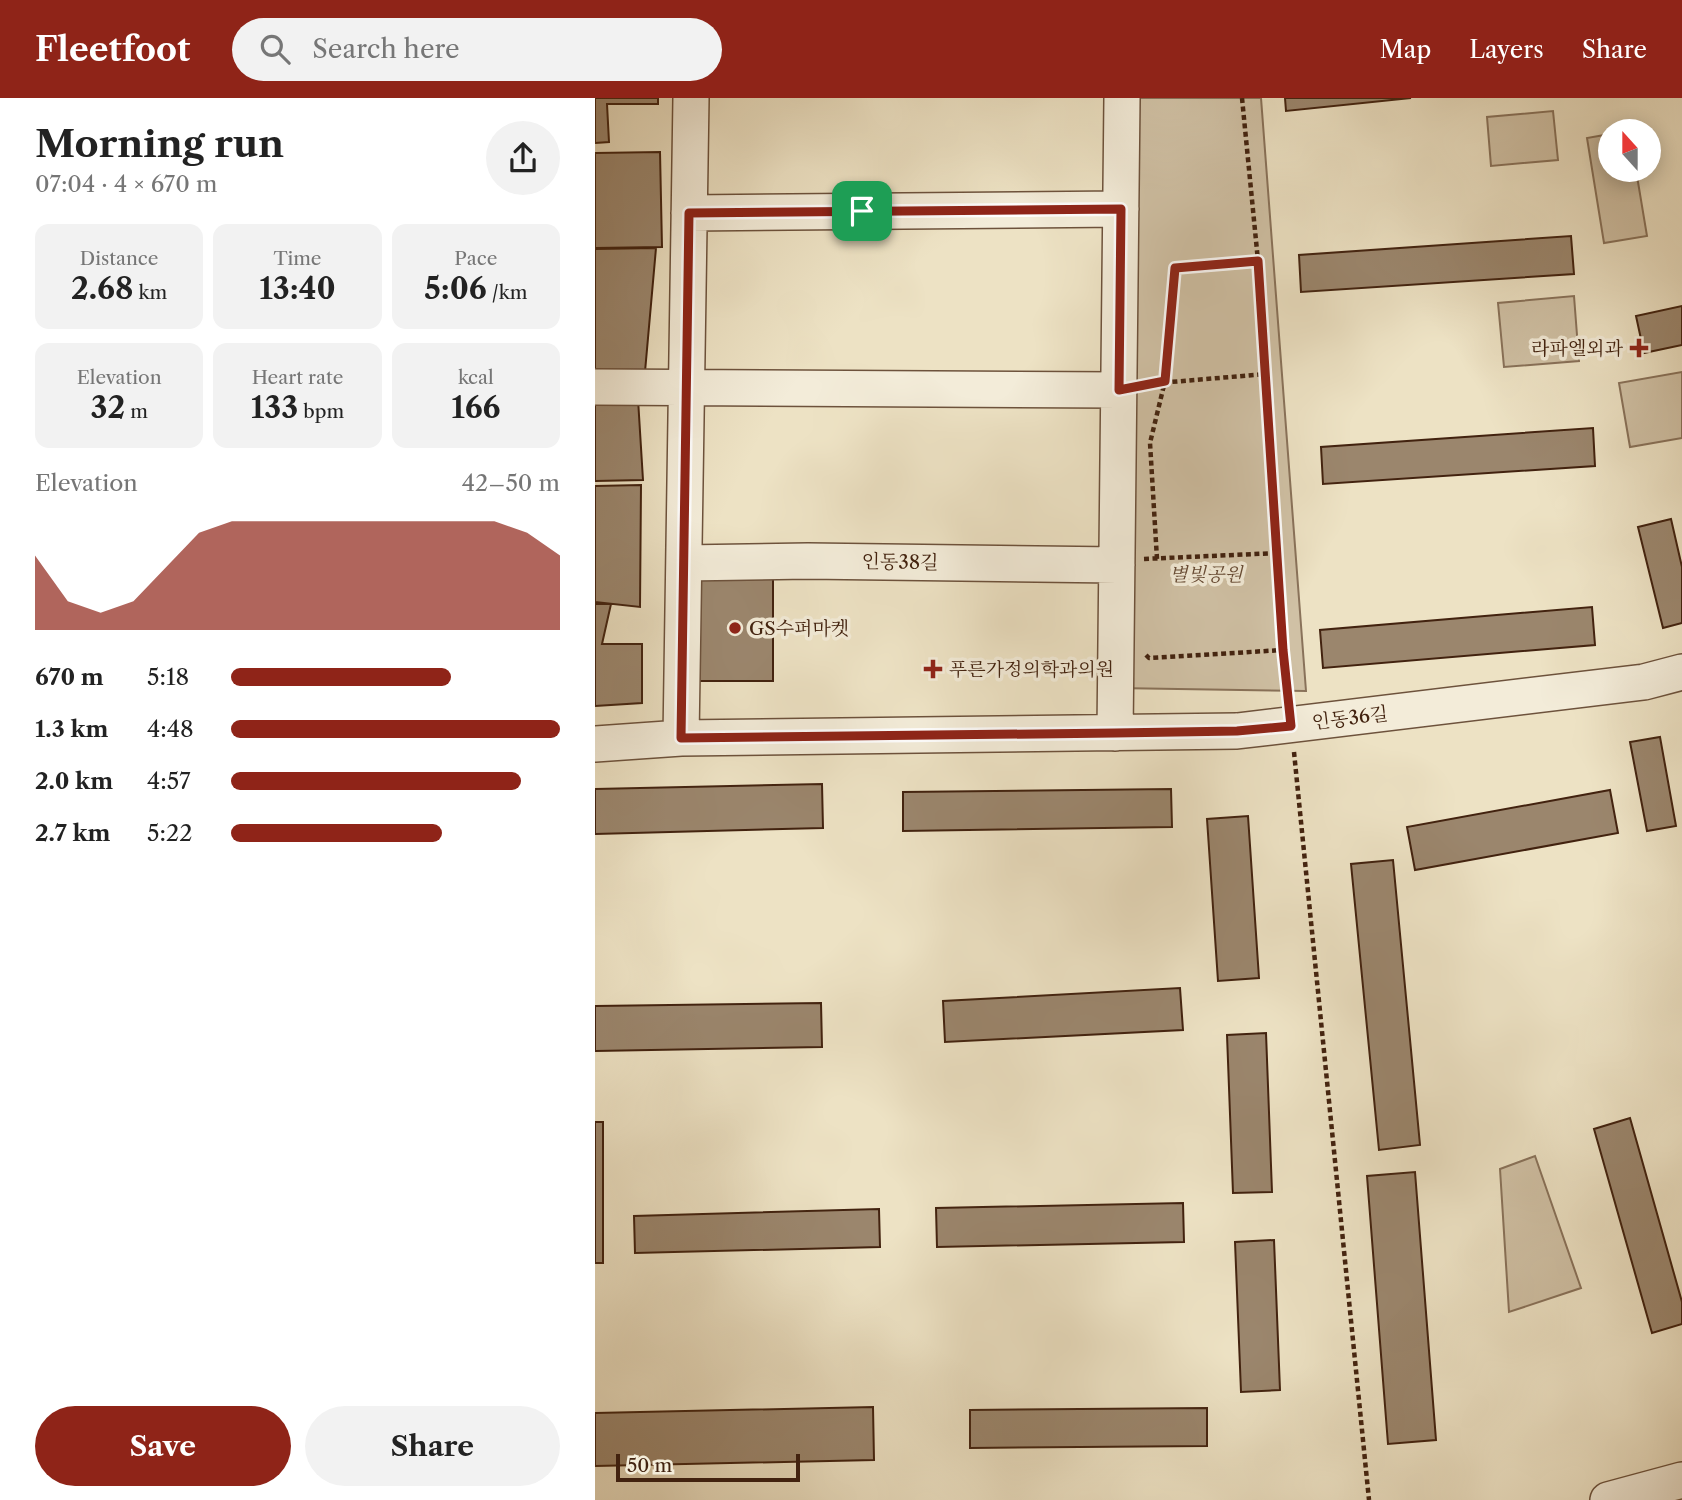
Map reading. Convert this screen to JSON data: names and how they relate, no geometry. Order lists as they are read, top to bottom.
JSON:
{
  "streets": {
    "street": ["인동38길", "인동36길"]
  },
  "parks": ["별빛공원"],
  "places": {
    "health": ["라파엘외과", "푸른가정의학과의원"],
    "other": ["GS수퍼마켓"]
  },
  "scale_bar": "50 m",
  "north": "top",
  "page": {
    "header": "Fleetfoot",
    "search": "Search here",
    "nav": ["Map", "Layers", "Share"],
    "heading": ["Morning run", "07:04 · 4 × 670 m"],
    "stats": [
      ["Distance", "2.68 km"],
      ["Time", "13:40"],
      ["Pace", "5:06 /km"],
      ["Elevation", "32 m"],
      ["Heart rate", "133 bpm"],
      ["kcal", "166"]
    ],
    "chart": ["Elevation", "42–50 m"],
    "list": [
      {
        "name": "670 m",
        "note": "5:18"
      },
      {
        "name": "1.3 km",
        "note": "4:48"
      },
      {
        "name": "2.0 km",
        "note": "4:57"
      },
      {
        "name": "2.7 km",
        "note": "5:22"
      }
    ],
    "buttons": ["Save", "Share"],
    "scale": "50 m"
  }
}
